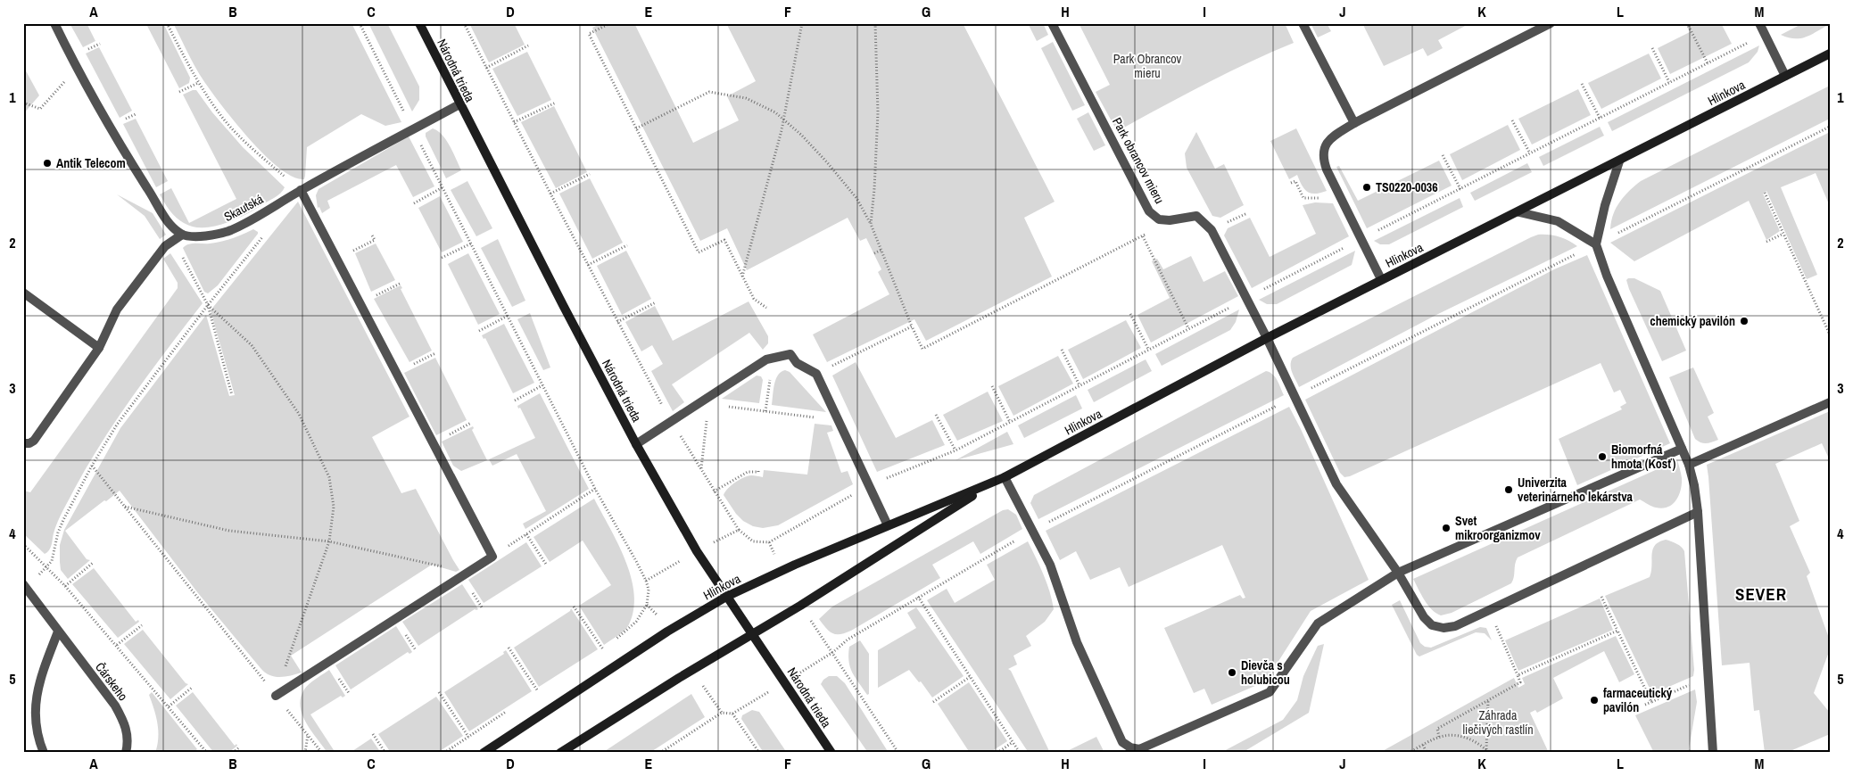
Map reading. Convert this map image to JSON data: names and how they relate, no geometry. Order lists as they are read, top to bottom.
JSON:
{
  "streets": {
    "main road": ["Národná trieda", "Hlinkova"],
    "street": ["Park obrancov mieru", "Skautská", "Čárskeho"]
  },
  "crossings": [
    ["Národná trieda", "Hlinkova"],
    ["Národná trieda", "Skautská"],
    ["Hlinkova", "Park obrancov mieru"]
  ],
  "districts": ["SEVER"],
  "parks": ["Park Obrancov mieru", "Záhrada liečivých rastlín"],
  "places": [
    "Antik Telecom",
    "TS0220-0036",
    "chemický pavilón",
    "Biomorfná hmota (Kosť)",
    "Univerzita veterinárneho lekárstva",
    "Svet mikroorganizmov",
    "Dievča s holubicou",
    "farmaceutický pavilón"
  ],
  "grid": {
    "columns": [
      "A",
      "B",
      "C",
      "D",
      "E",
      "F",
      "G",
      "H",
      "I",
      "J",
      "K",
      "L",
      "M"
    ],
    "rows": [
      "1",
      "2",
      "3",
      "4",
      "5"
    ]
  }
}
